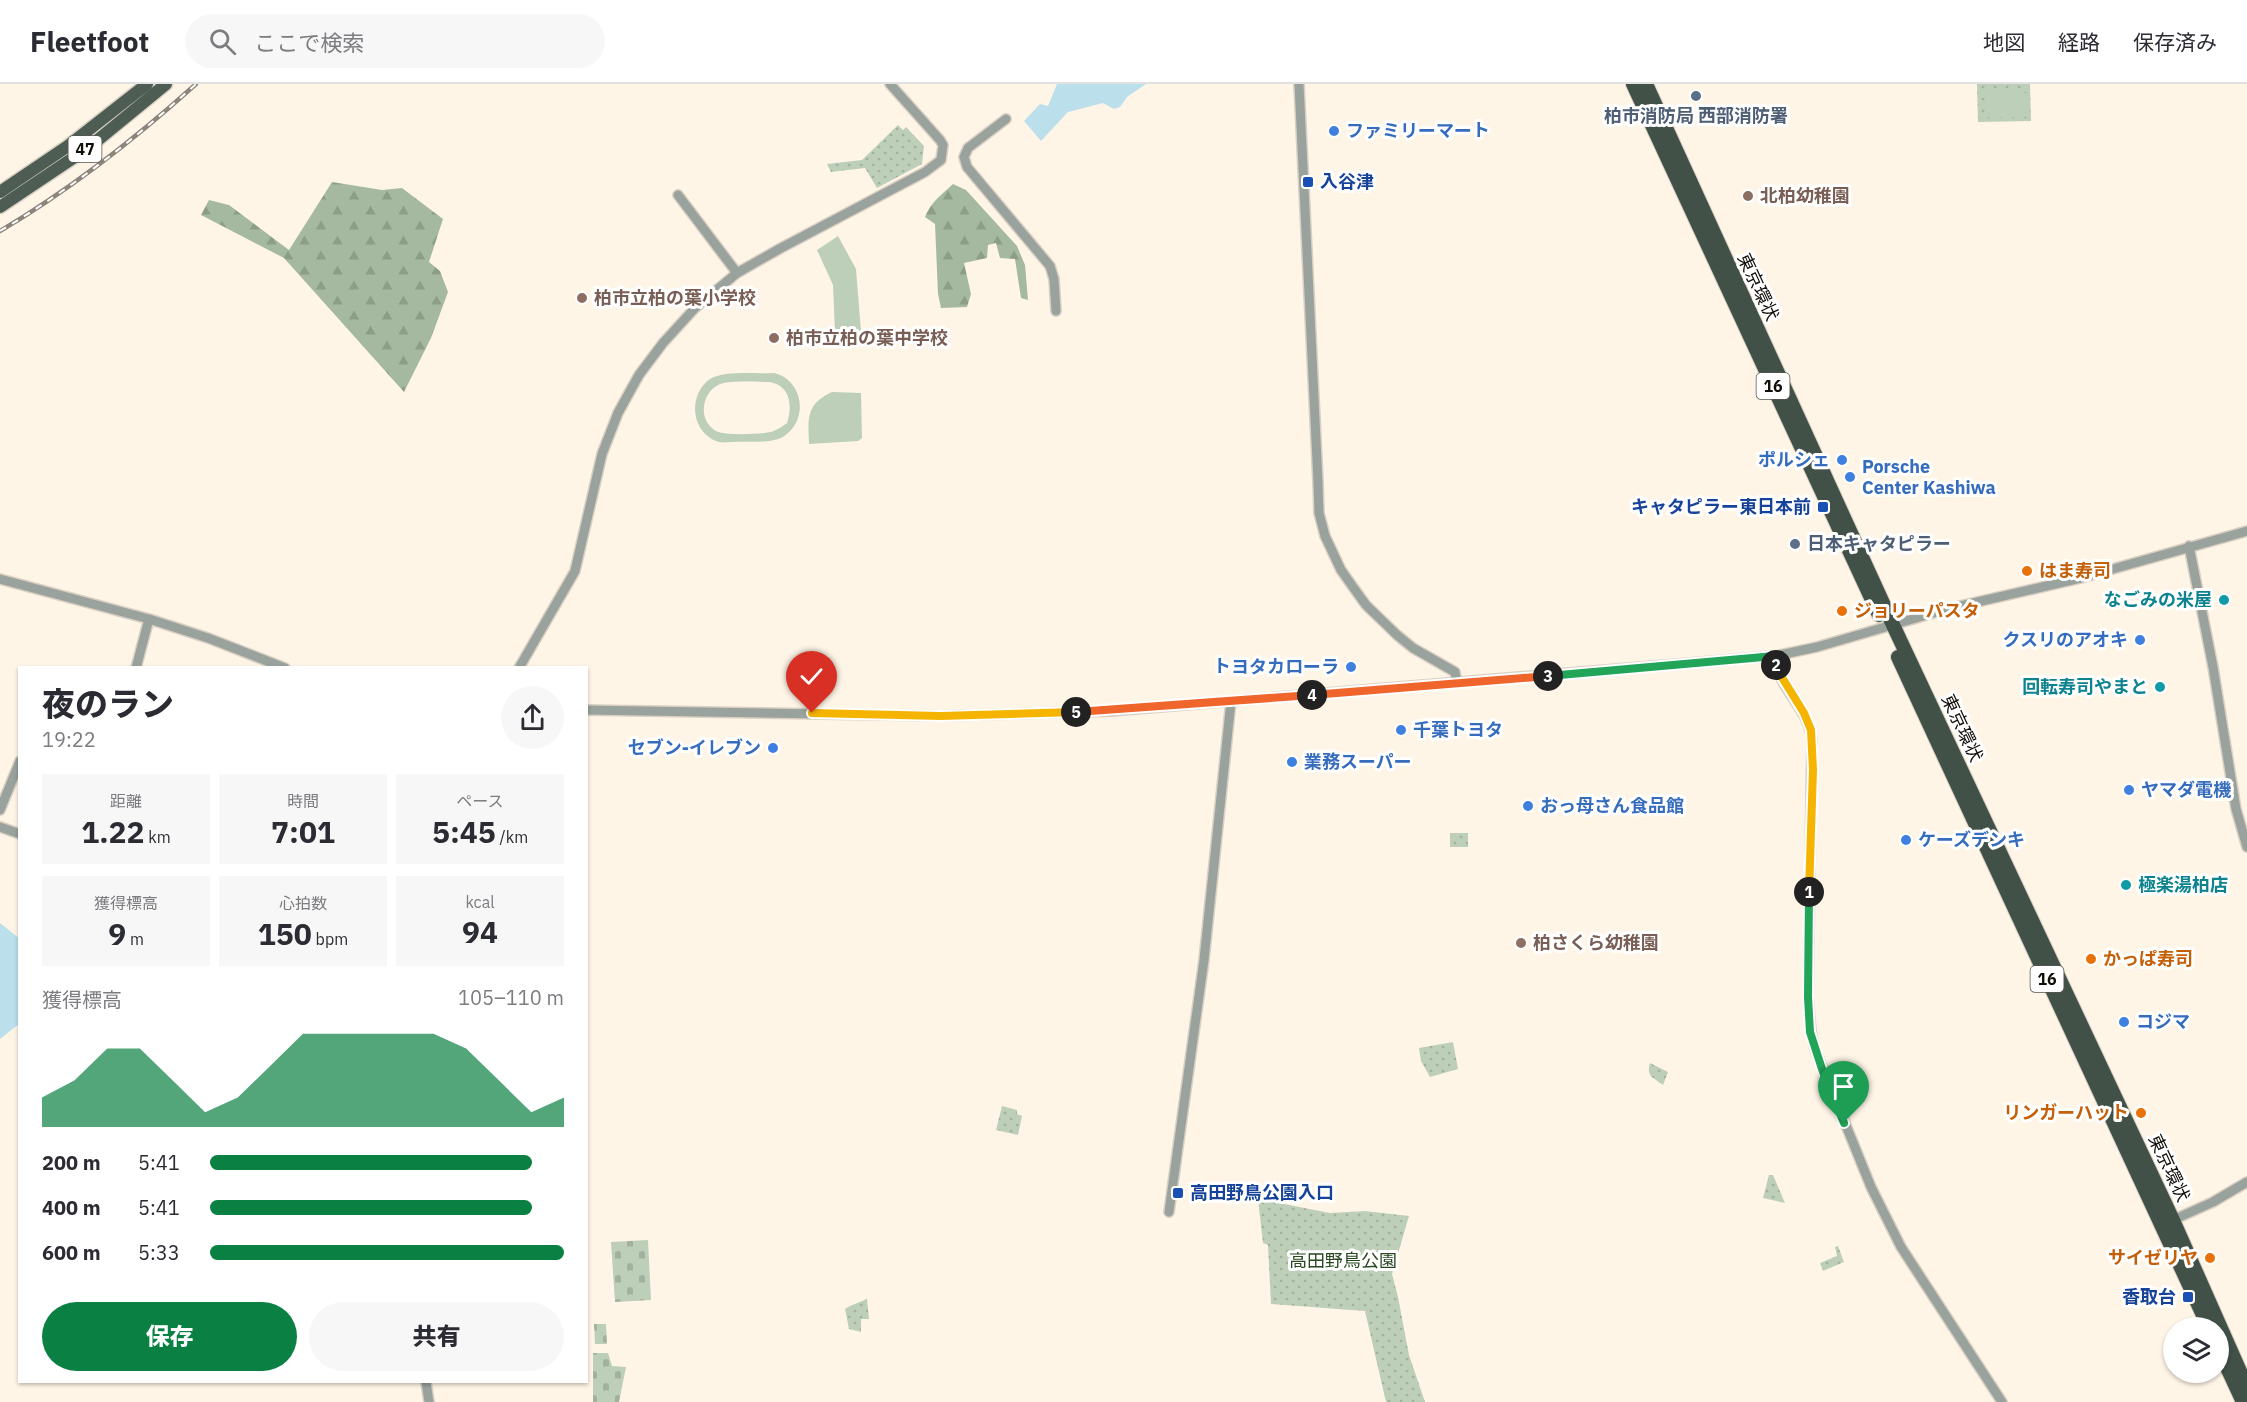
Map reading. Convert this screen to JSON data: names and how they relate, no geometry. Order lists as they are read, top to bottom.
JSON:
{
  "streets": {
    "highway": ["東京環状", "16"],
    "main road": ["47"]
  },
  "parks": ["高田野鳥公園"],
  "places": {
    "other": [
      "柏市消防局 西部消防署",
      "ファミリーマート",
      "北柏幼稚園",
      "柏市立柏の葉小学校",
      "柏市立柏の葉中学校",
      "ポルシェ",
      "Porsche Center Kashiwa",
      "日本キャタピラー",
      "はま寿司",
      "なごみの米屋",
      "ジョリーパスタ",
      "クスリのアオキ",
      "トヨタカローラ",
      "回転寿司やまと",
      "千葉トヨタ",
      "セブン-イレブン",
      "業務スーパー",
      "ヤマダ電機",
      "おっ母さん食品館",
      "ケーズデンキ",
      "極楽湯柏店",
      "柏さくら幼稚園",
      "かっぱ寿司",
      "コジマ",
      "リンガーハット",
      "サイゼリヤ"
    ],
    "transit": [
      "入谷津",
      "キャタピラー東日本前",
      "高田野鳥公園入口",
      "香取台"
    ]
  },
  "page": {
    "header": "Fleetfoot",
    "search": "ここで検索",
    "nav": ["地図", "経路", "保存済み"],
    "pins": [
      "2",
      "3",
      "4",
      "5",
      "1"
    ],
    "heading": ["夜のラン", "19:22"],
    "stats": [
      ["距離", "1.22 km"],
      ["時間", "7:01"],
      ["ペース", "5:45 /km"],
      ["獲得標高", "9 m"],
      ["心拍数", "150 bpm"],
      ["kcal", "94"]
    ],
    "chart": ["獲得標高", "105–110 m"],
    "list": [
      {
        "name": "200 m",
        "note": "5:41"
      },
      {
        "name": "400 m",
        "note": "5:41"
      },
      {
        "name": "600 m",
        "note": "5:33"
      }
    ],
    "buttons": ["保存", "共有"]
  }
}
